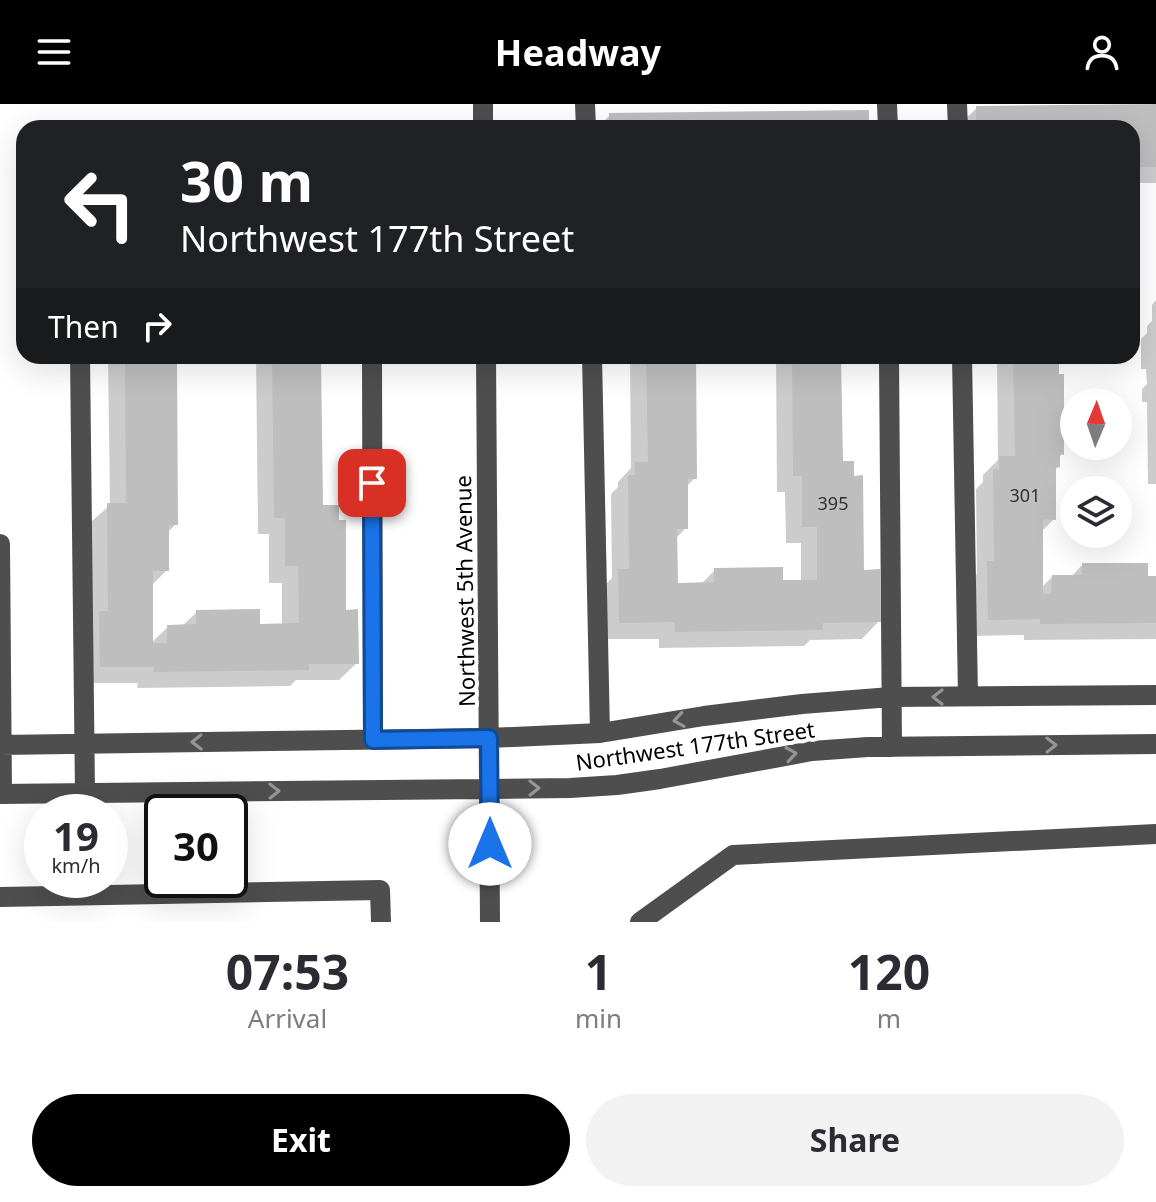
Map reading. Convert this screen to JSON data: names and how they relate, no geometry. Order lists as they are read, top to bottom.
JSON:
{
  "streets": {
    "street": ["Northwest 5th Avenue", "Northwest 177th Street"]
  },
  "crossings": [
    ["Northwest 5th Avenue", "Northwest 177th Street"]
  ],
  "house_numbers": ["301", "395"],
  "north": "top",
  "page": {
    "header": "Headway",
    "turn": ["30 m", "Northwest 177th Street"],
    "then": "Then",
    "speed": "19 km/h",
    "limit": "30",
    "eta": [
      "07:53",
      "Arrival",
      "1",
      "min",
      "120",
      "m"
    ],
    "buttons": ["Exit", "Share"]
  }
}
